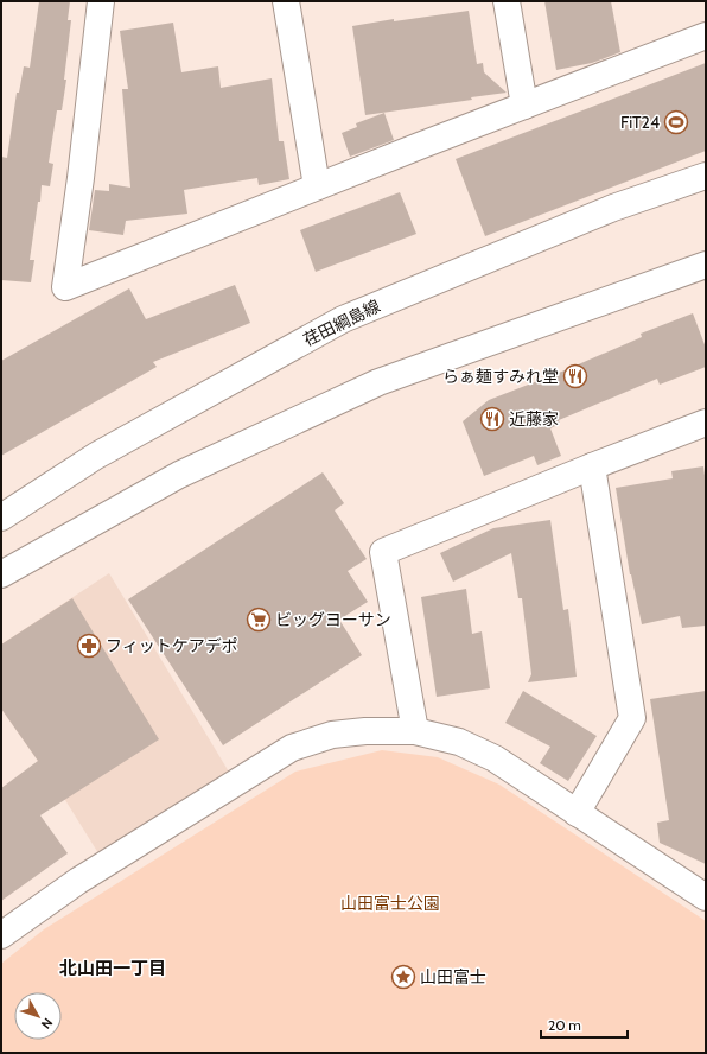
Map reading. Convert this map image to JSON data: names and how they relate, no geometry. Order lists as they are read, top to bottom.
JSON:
{
  "streets": {
    "street": ["荏田綱島線"]
  },
  "districts": ["北山田一丁目"],
  "parks": ["山田富士公園"],
  "places": {
    "sports": ["FiT24"],
    "restaurant": ["らぁ麺すみれ堂", "近藤家"],
    "supermarket": ["ビッグヨーサン"],
    "pharmacy": ["フィットケアデポ"],
    "place": ["山田富士"]
  },
  "scale_bar": "20 m",
  "north": "bottom right"
}
